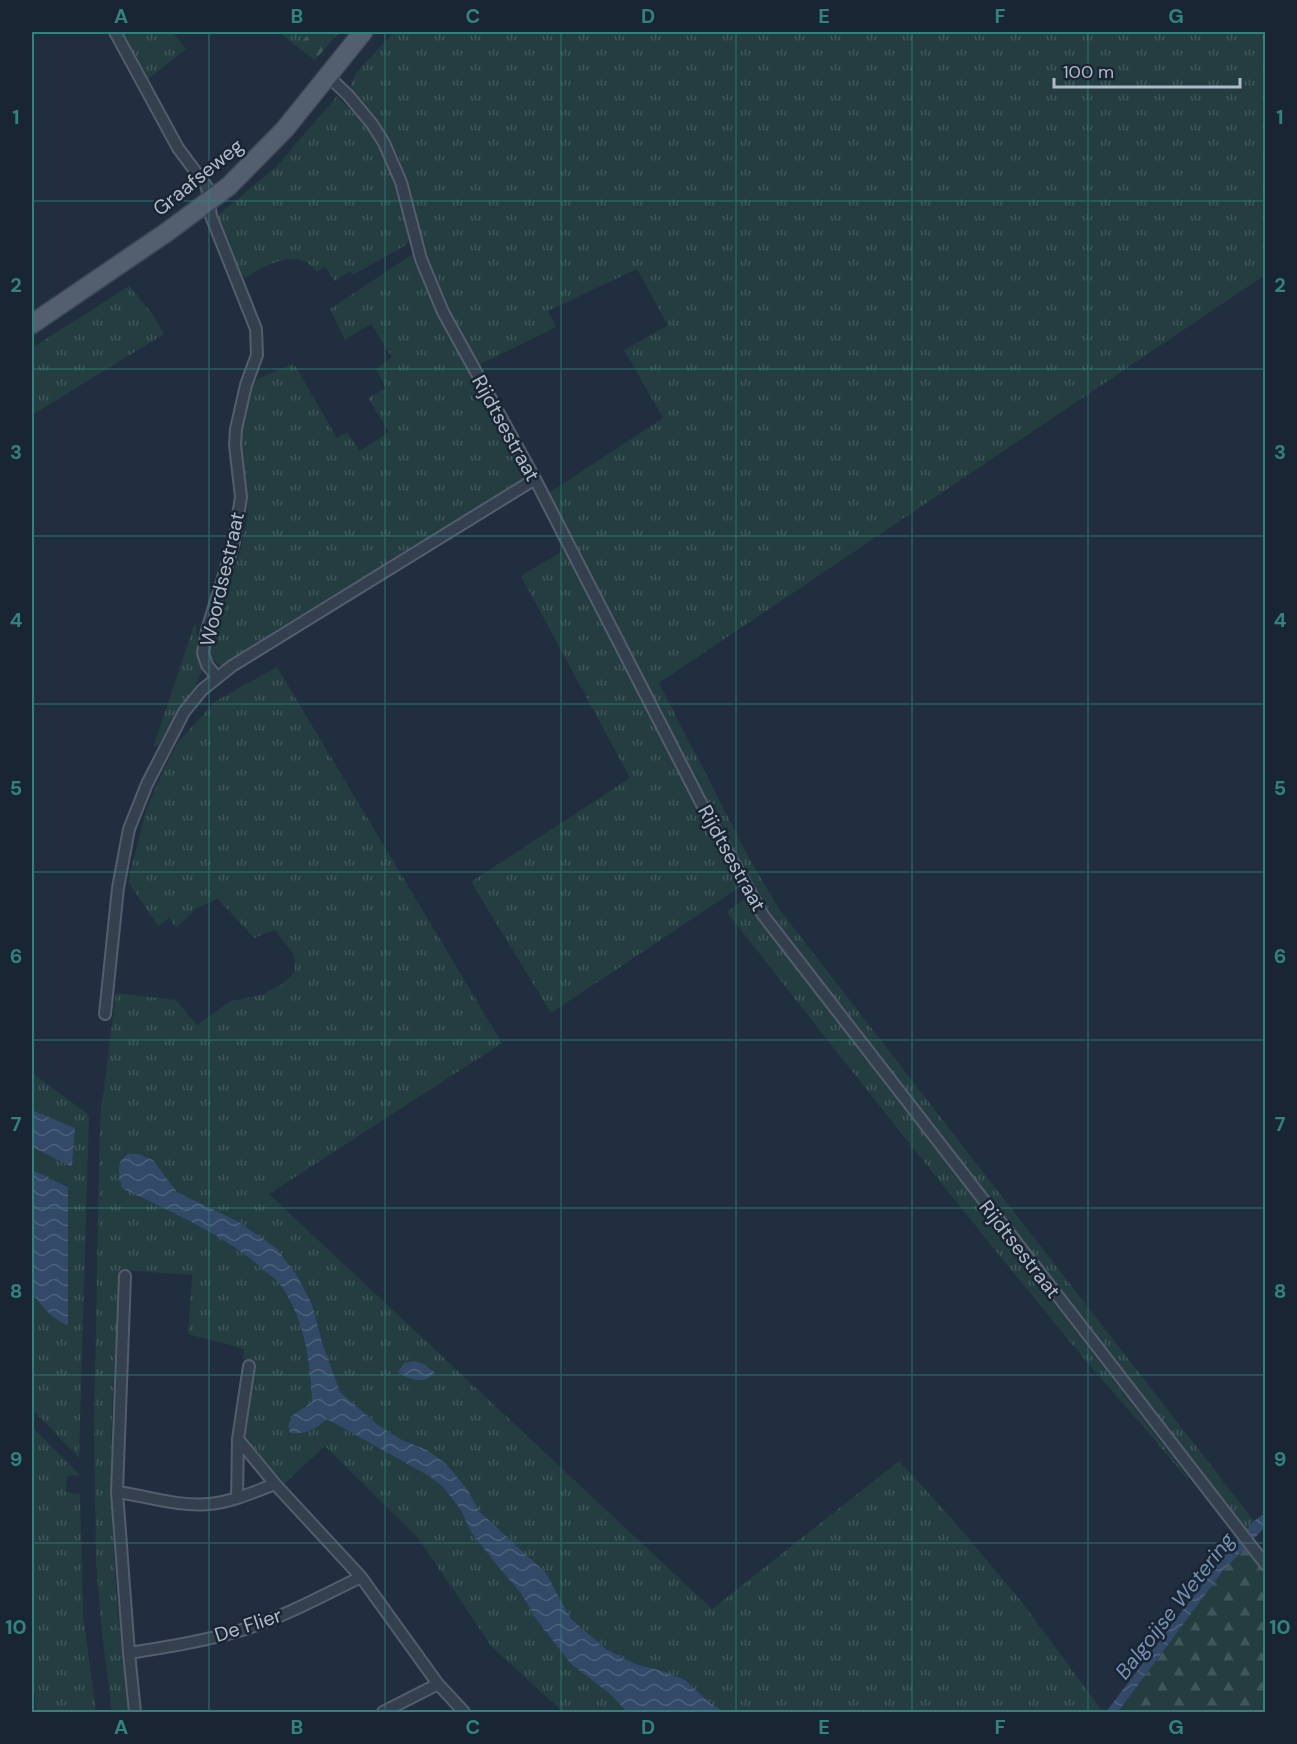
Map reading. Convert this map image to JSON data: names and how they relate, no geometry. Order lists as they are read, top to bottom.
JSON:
{
  "streets": {
    "main road": ["Graafseweg"],
    "street": ["Rijdtsestraat", "Woordsestraat", "De Flier"]
  },
  "crossings": [
    ["Graafseweg", "Rijdtsestraat"],
    ["Graafseweg", "Woordsestraat"],
    ["Rijdtsestraat", "Woordsestraat"]
  ],
  "water": ["Balgoijse Wetering"],
  "scale_bar": "100 m",
  "grid": {
    "columns": [
      "A",
      "B",
      "C",
      "D",
      "E",
      "F",
      "G"
    ],
    "rows": [
      "1",
      "2",
      "3",
      "4",
      "5",
      "6",
      "7",
      "8",
      "9",
      "10"
    ]
  }
}
